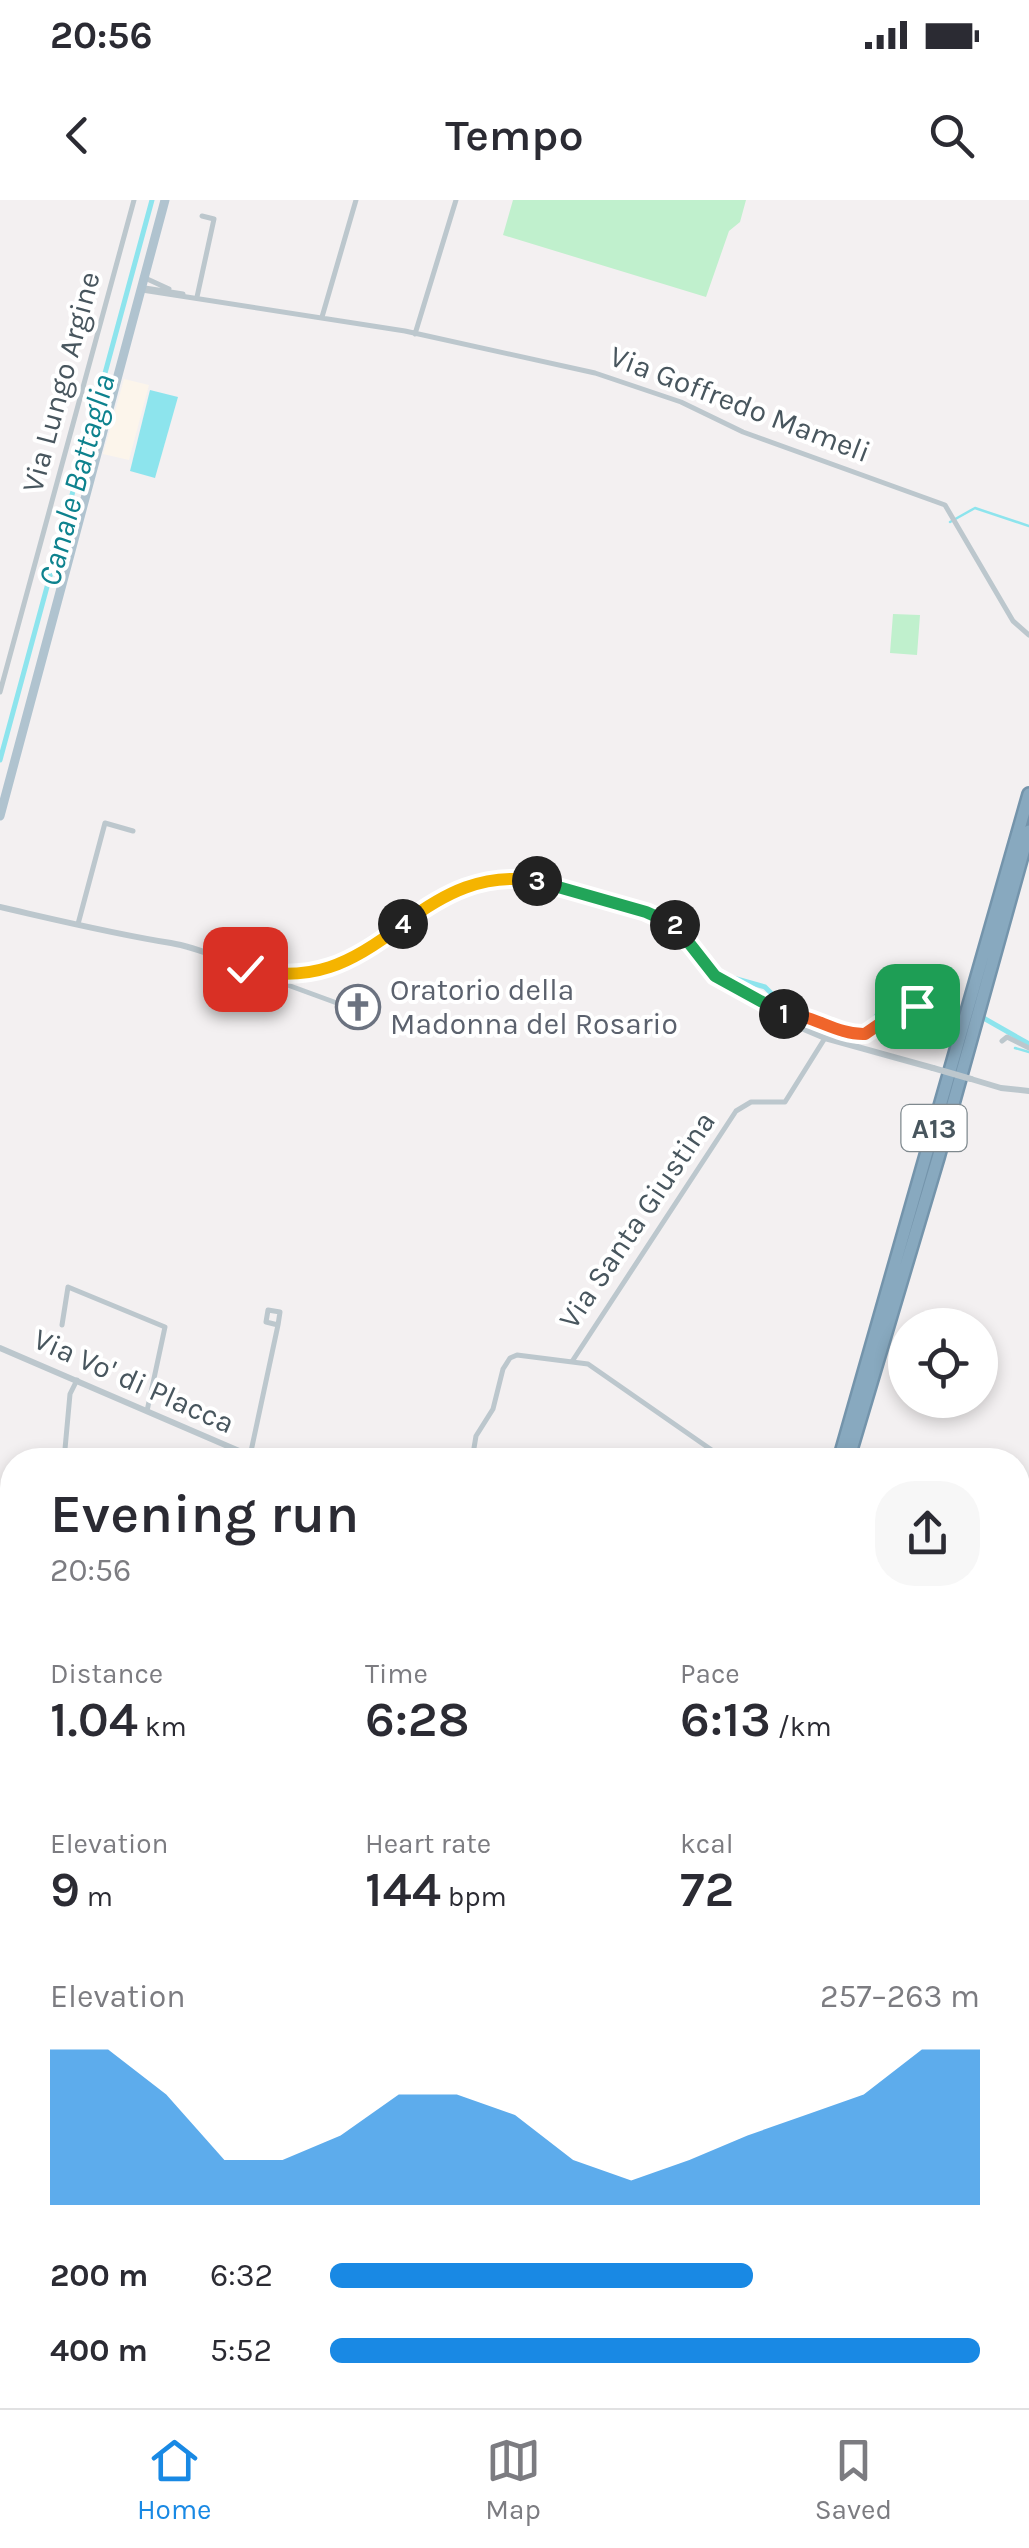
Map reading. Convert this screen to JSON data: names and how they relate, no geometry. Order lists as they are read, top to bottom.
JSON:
{
  "streets": {
    "highway": ["A13"],
    "street": [
      "Via Lungo Argine",
      "Via Goffredo Mameli",
      "Via Santa Giustina",
      "Via Vo' di Placca"
    ]
  },
  "water": ["Canale Battaglia"],
  "places": {
    "church": ["Oratorio della Madonna del Rosario"]
  },
  "page": {
    "status": "20:56",
    "header": "Tempo",
    "pins": [
      "3",
      "4",
      "2",
      "1"
    ],
    "heading": ["Evening run", "20:56"],
    "stats": [
      ["Distance", "1.04 km"],
      ["Time", "6:28"],
      ["Pace", "6:13 /km"],
      ["Elevation", "9 m"],
      ["Heart rate", "144 bpm"],
      ["kcal", "72"]
    ],
    "chart": ["Elevation", "257–263 m"],
    "list": [
      {
        "name": "200 m",
        "note": "6:32"
      },
      {
        "name": "400 m",
        "note": "5:52"
      }
    ],
    "tabs": ["Home", "Map", "Saved"]
  }
}
